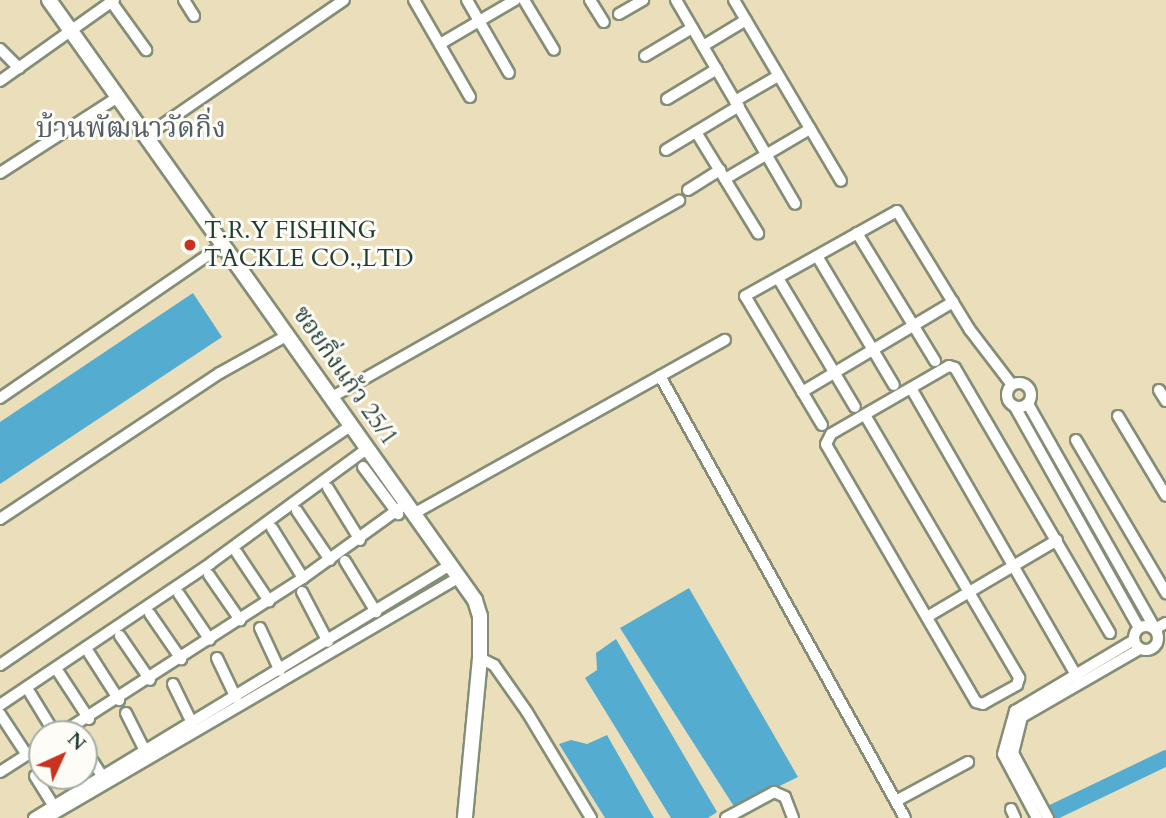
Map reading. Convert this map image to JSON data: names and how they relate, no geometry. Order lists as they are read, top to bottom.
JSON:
{
  "streets": {
    "street": ["ซอยกิ่งแก้ว 25/1"]
  },
  "districts": ["บ้านพัฒนาวัดกิ่ง"],
  "places": ["T.R.Y FISHING TACKLE CO.,LTD"],
  "north": "top right"
}
